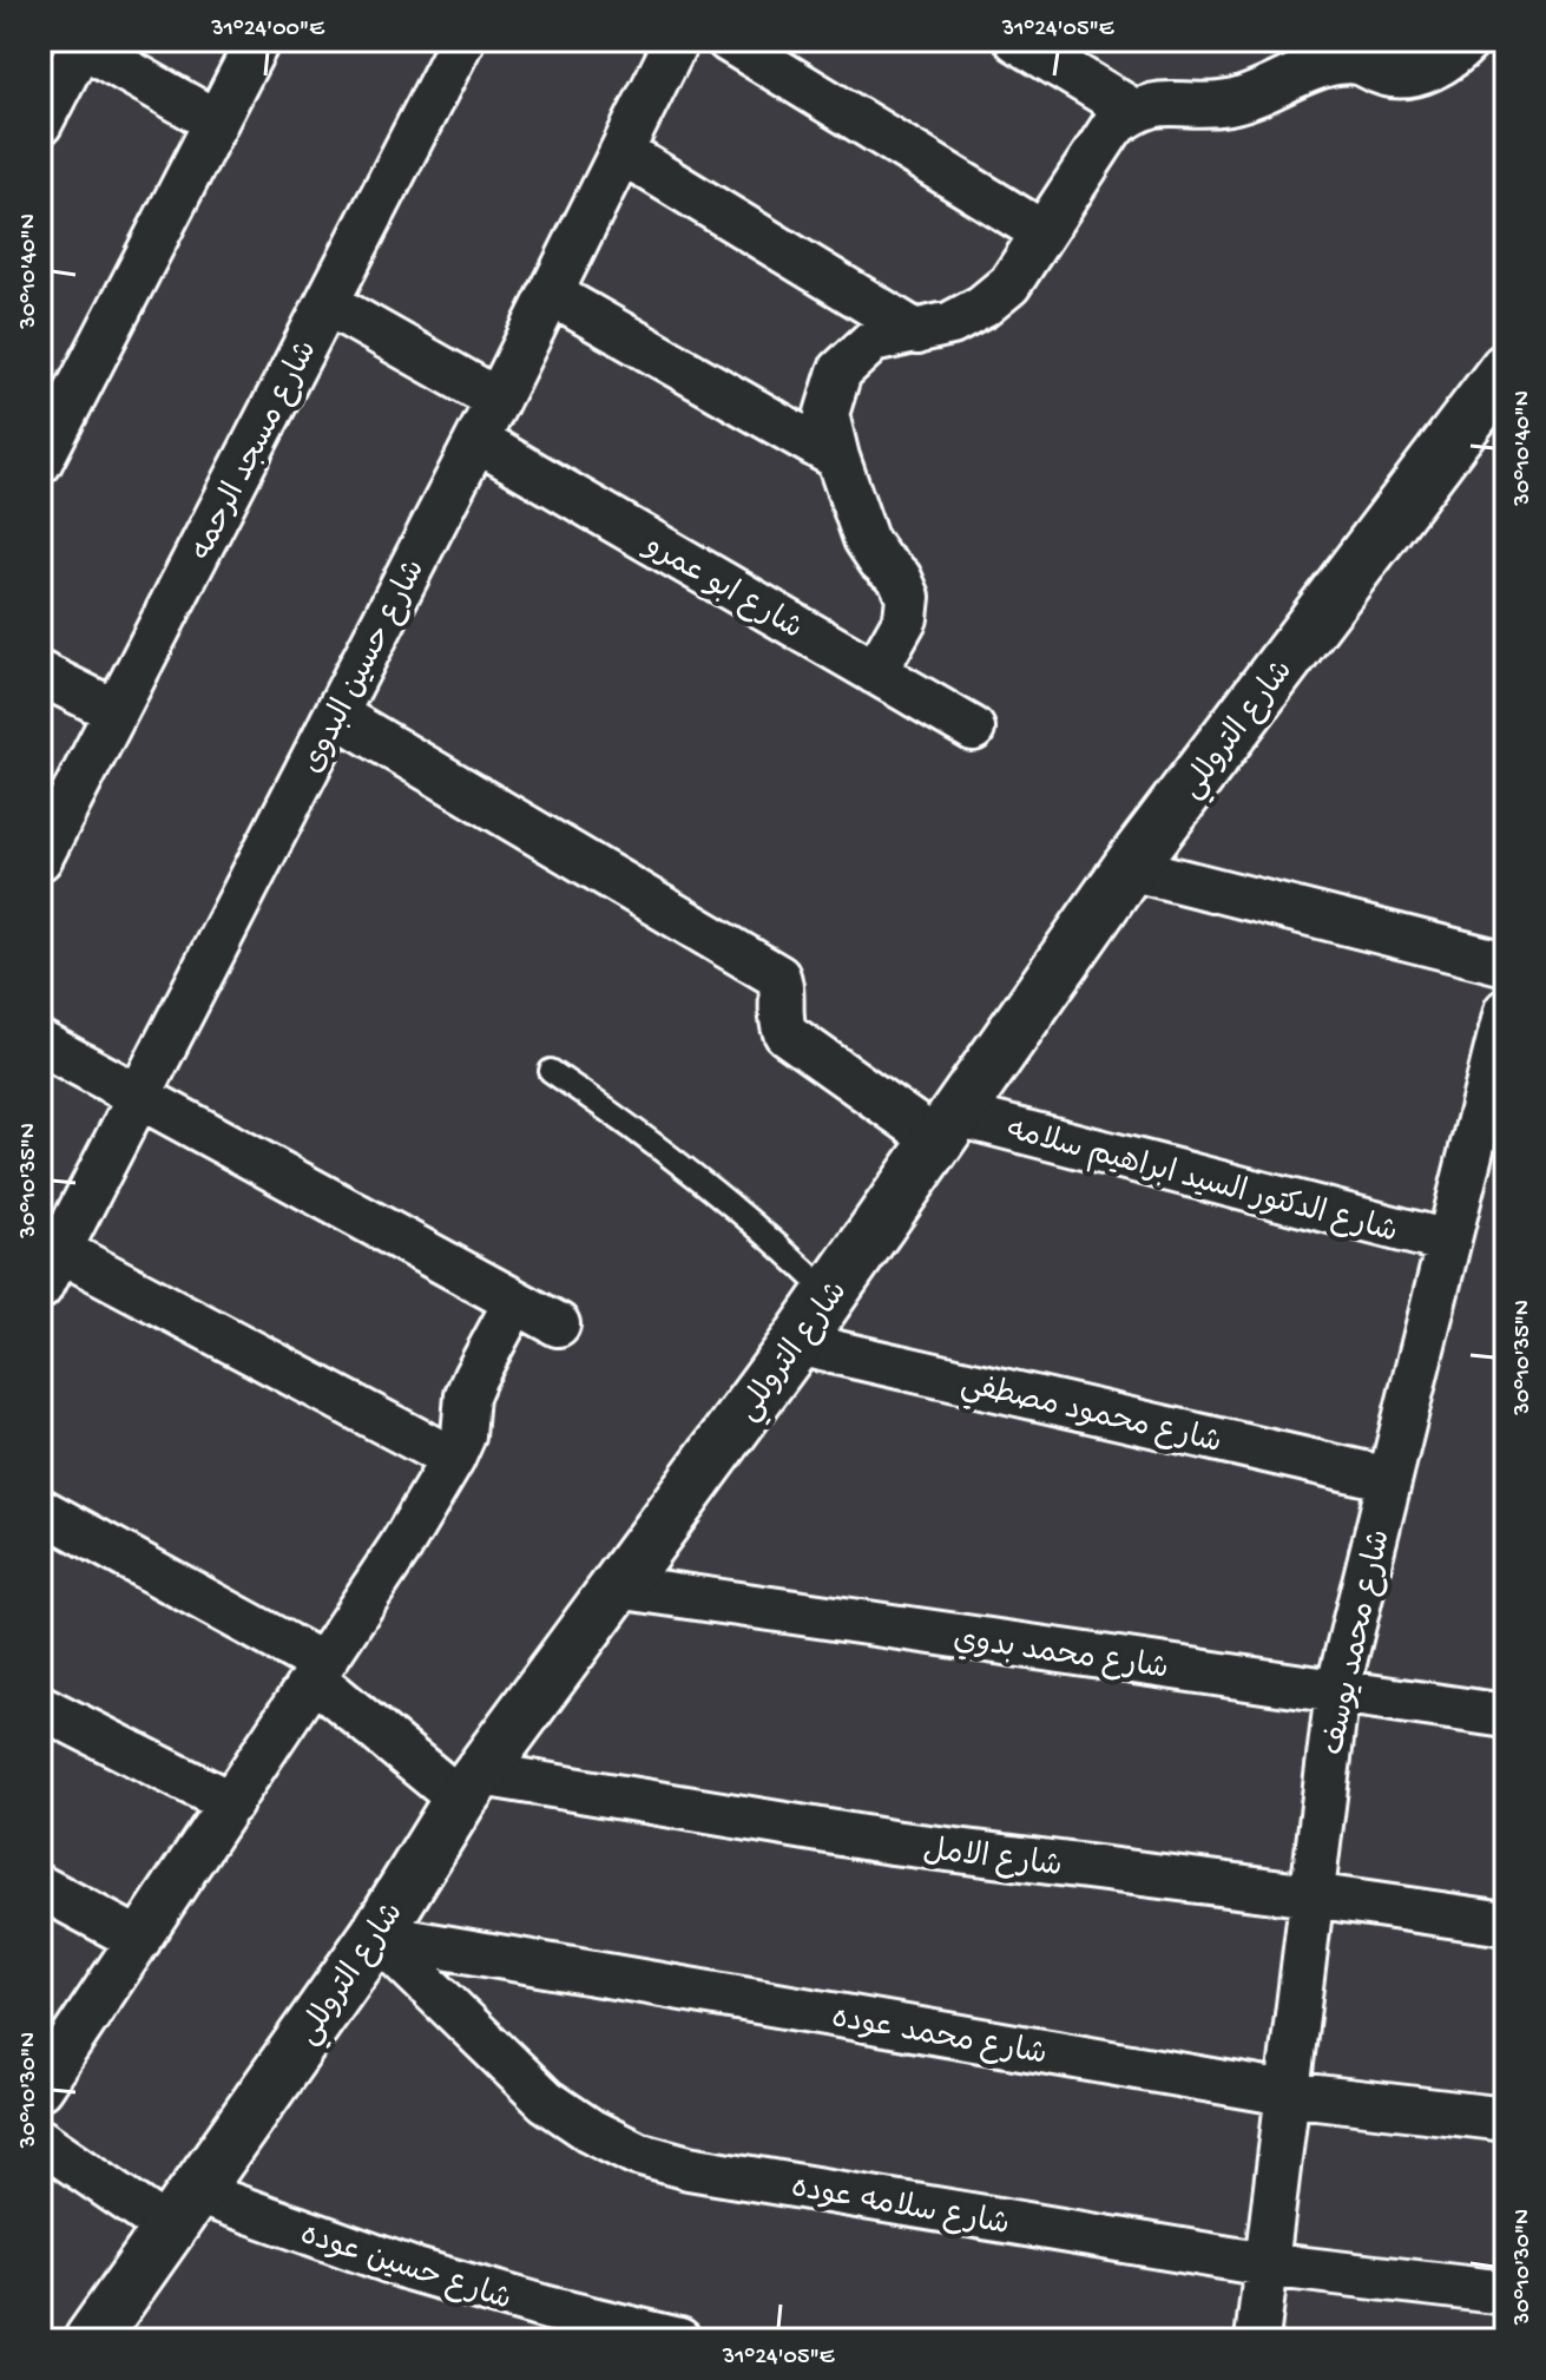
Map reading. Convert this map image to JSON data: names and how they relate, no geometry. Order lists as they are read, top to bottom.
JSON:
{
  "streets": {
    "street": [
      "شارع مسجد الرحمه",
      "شارع ابو عمرو",
      "شارع حسين البدوى",
      "شارع التروللي",
      "شارع الدكتور السيد ابراهيم سلامه",
      "شارع محمود مصطفي",
      "شارع محمد يوسف",
      "شارع محمد بدوي",
      "شارع الامل",
      "شارع محمد عوده",
      "شارع سلامه عوده",
      "شارع حسين عوده"
    ]
  },
  "crossings": [
    ["شارع ابو عمرو", "شارع حسين البدوى"],
    ["شارع التروللي", "شارع الدكتور السيد ابراهيم سلامه"],
    ["شارع التروللي", "شارع محمود مصطفي"],
    ["شارع التروللي", "شارع محمد بدوي"],
    ["شارع التروللي", "شارع الامل"],
    ["شارع التروللي", "شارع محمد عوده"],
    ["شارع التروللي", "شارع سلامه عوده"],
    ["شارع التروللي", "شارع حسين عوده"],
    ["شارع الدكتور السيد ابراهيم سلامه", "شارع محمد يوسف"],
    ["شارع محمود مصطفي", "شارع محمد يوسف"],
    ["شارع محمد يوسف", "شارع محمد بدوي"],
    ["شارع محمد يوسف", "شارع الامل"],
    ["شارع محمد يوسف", "شارع محمد عوده"],
    ["شارع محمد يوسف", "شارع سلامه عوده"],
    ["شارع محمد عوده", "شارع سلامه عوده"]
  ],
  "coordinates": [
    "31°24'00\"E",
    "31°24'05\"E",
    "30°10'40\"N",
    "30°10'35\"N",
    "30°10'30\"N"
  ]
}
